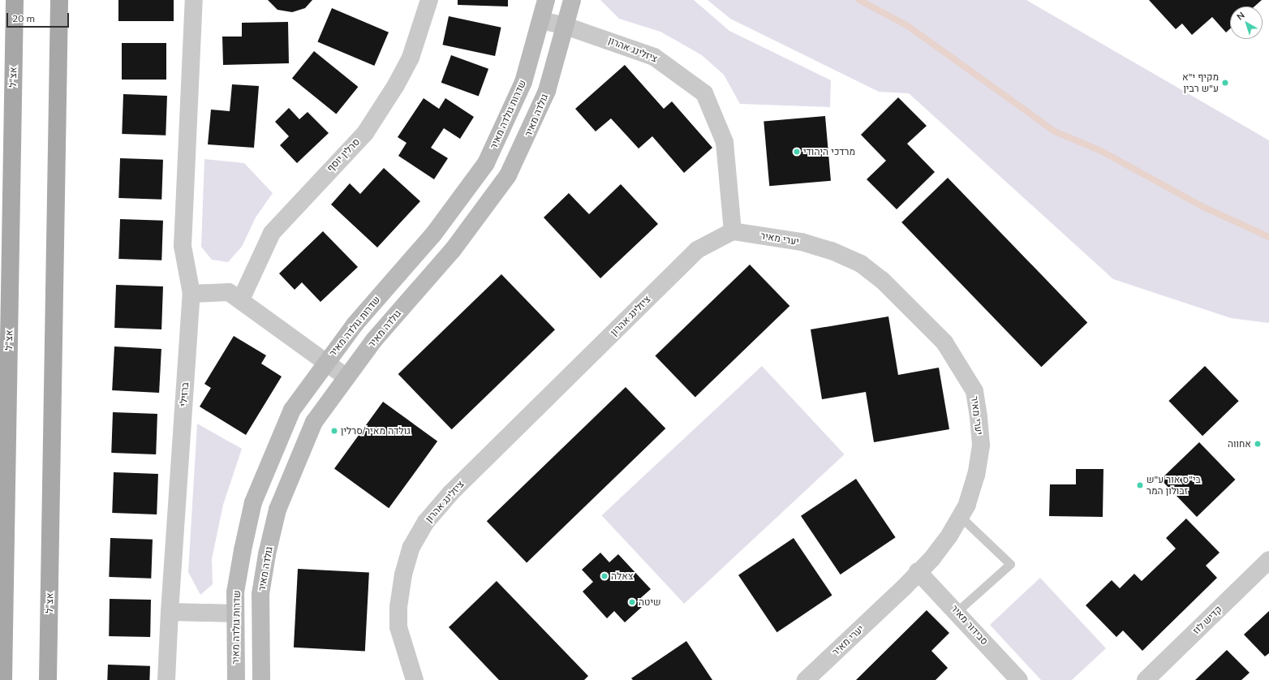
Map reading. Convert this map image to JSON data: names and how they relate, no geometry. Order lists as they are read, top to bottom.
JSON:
{
  "streets": {
    "main road": ["אצ\"ל"],
    "street": [
      "ציזלינג אהרון",
      "שדרות גולדה מאיר",
      "גולדה מאיר",
      "סרלין יוסף",
      "יערי מאיר",
      "ברזילי",
      "קדיש לוז",
      "סבידור מאיר"
    ]
  },
  "crossings": [
    ["ציזלינג אהרון", "שדרות גולדה מאיר"],
    ["ציזלינג אהרון", "גולדה מאיר"],
    ["ציזלינג אהרון", "יערי מאיר"],
    ["יערי מאיר", "סבידור מאיר"]
  ],
  "places": [
    "מקיף י\"א ע\"ש רבין",
    "מרדכי היהודי",
    "גולדה מאיר/סרלין",
    "אחווה",
    "בי\"ס אור ע\"ש זבולון המר",
    "צאלה",
    "שיטה"
  ],
  "scale_bar": "20 m",
  "north": "top left"
}
